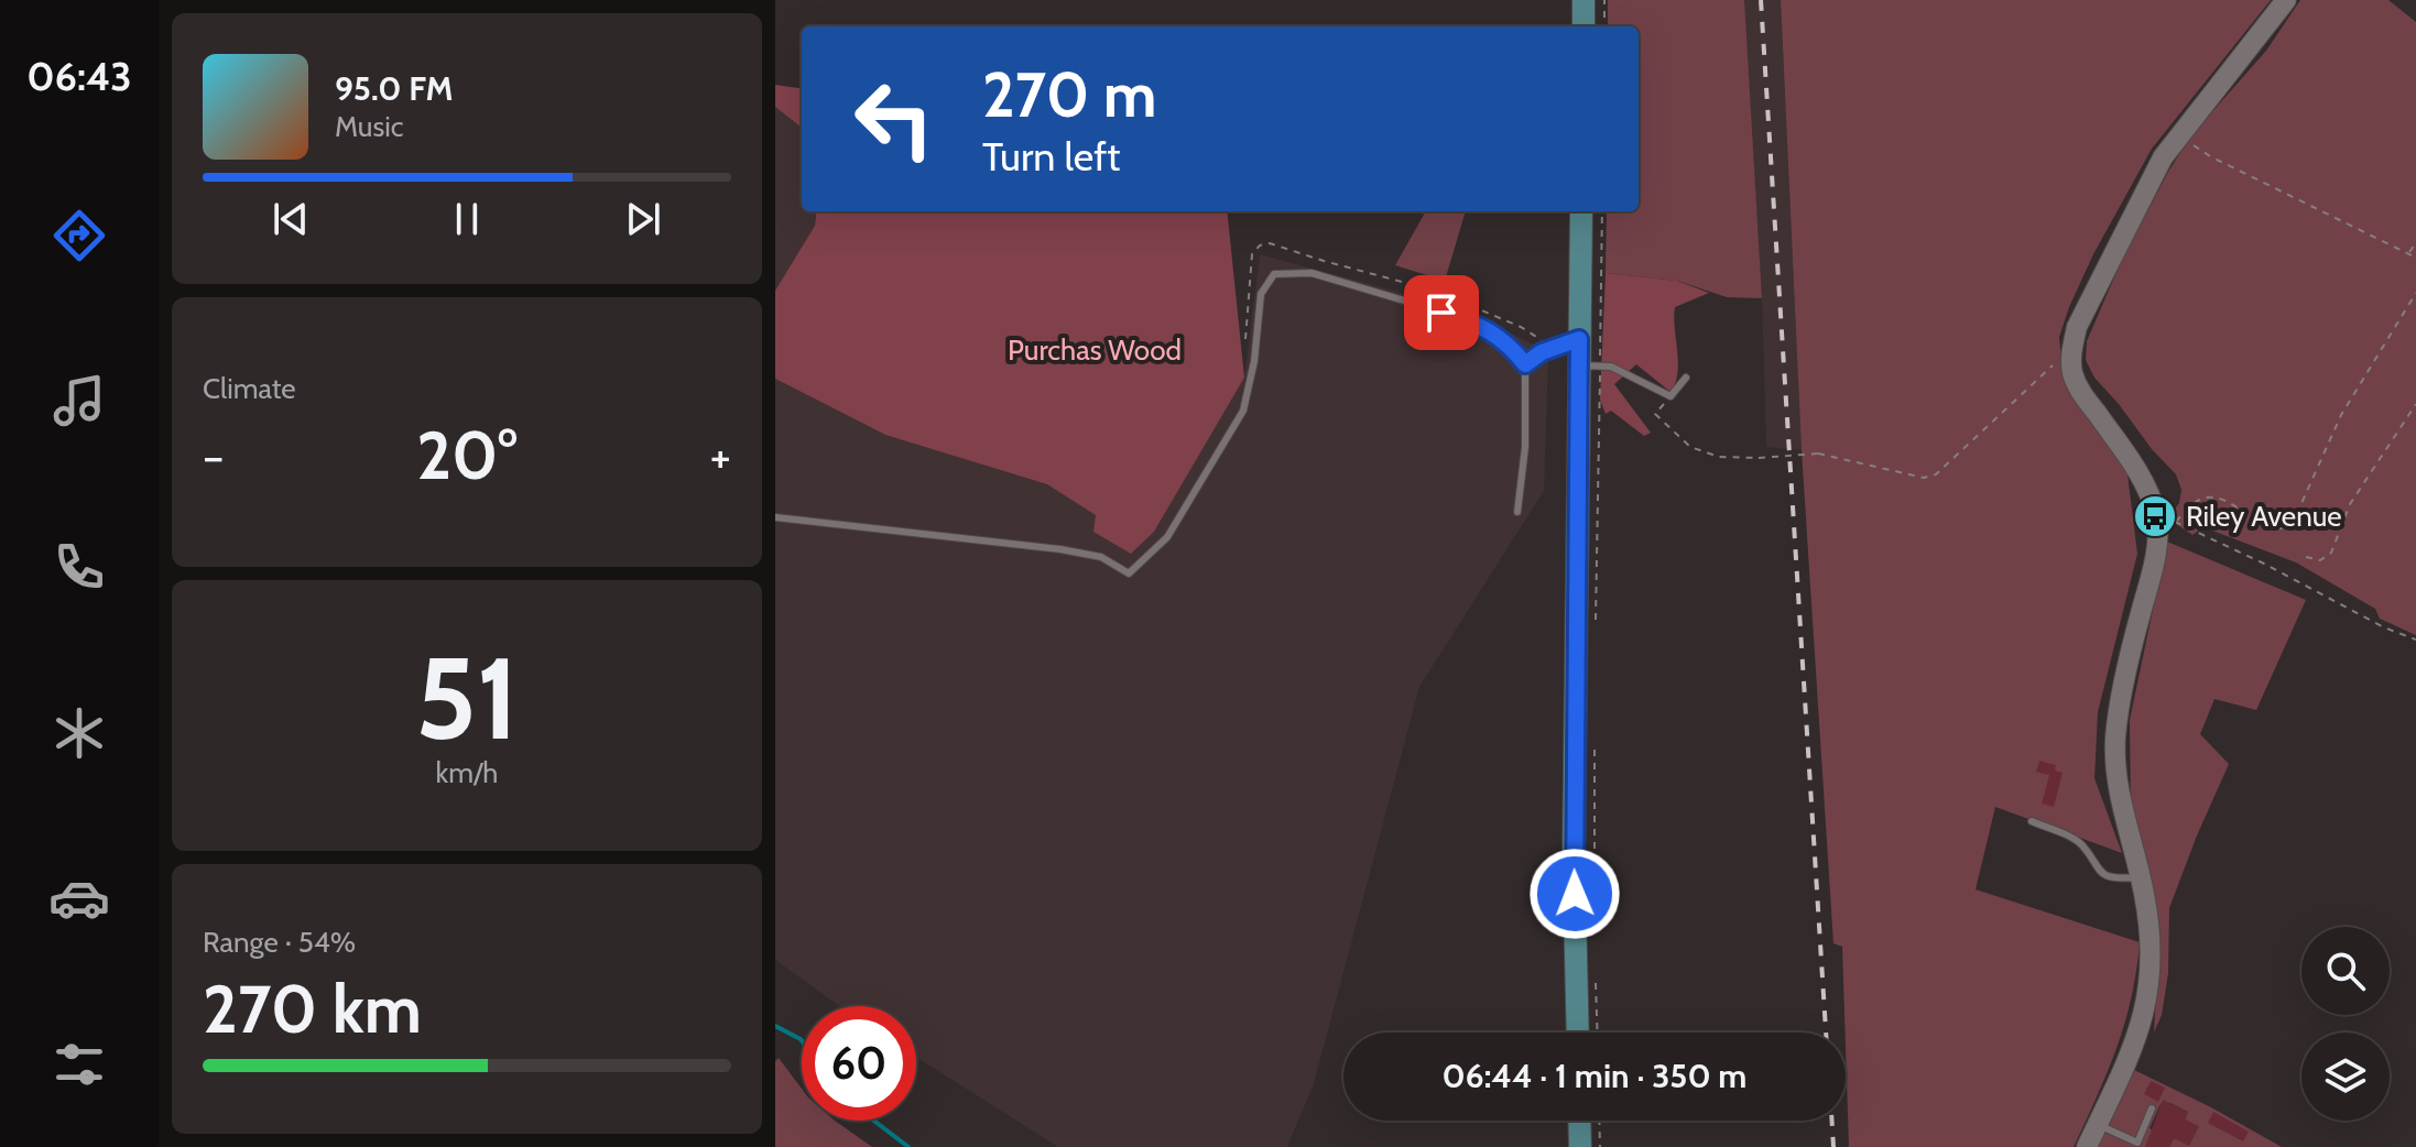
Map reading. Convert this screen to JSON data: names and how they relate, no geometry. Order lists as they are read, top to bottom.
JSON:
{
  "parks": ["Purchas Wood"],
  "places": {
    "bus stop": ["Riley Avenue"]
  },
  "page": {
    "tabs": "06:43",
    "turn": ["270 m", "Turn left"],
    "song": ["95.0 FM", "Music"],
    "tile": [
      "Climate",
      ["51", "km/h"],
      ["Range · 54%", "270 km"]
    ],
    "heat": ["−", "20°", "+"],
    "limit": "60",
    "trip": "06:44 · 1 min · 350 m"
  }
}
